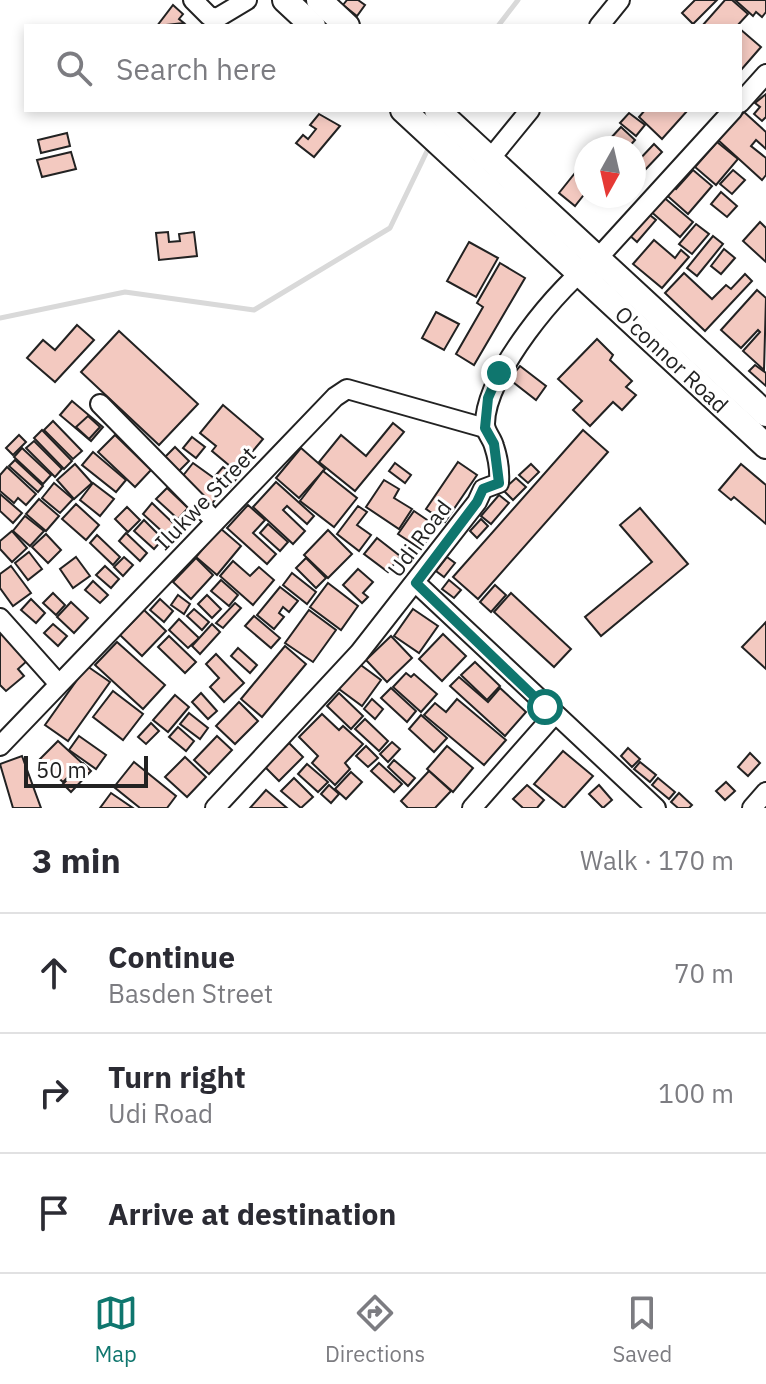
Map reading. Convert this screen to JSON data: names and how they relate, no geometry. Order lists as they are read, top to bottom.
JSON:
{
  "streets": {
    "main road": ["O'connor Road"],
    "street": ["Ilukwe Street", "Udi Road"]
  },
  "crossings": [
    ["O'connor Road", "Udi Road"],
    ["Ilukwe Street", "Udi Road"]
  ],
  "scale_bar": "50 m",
  "north": "bottom",
  "page": {
    "search": "Search here",
    "scale": "50 m",
    "heading": ["3 min", "Walk · 170 m"],
    "list": [
      ["Continue", "Basden Street", "70 m"],
      ["Turn right", "Udi Road", "100 m"],
      "Arrive at destination"
    ],
    "nav": ["Map", "Directions", "Saved"]
  }
}
